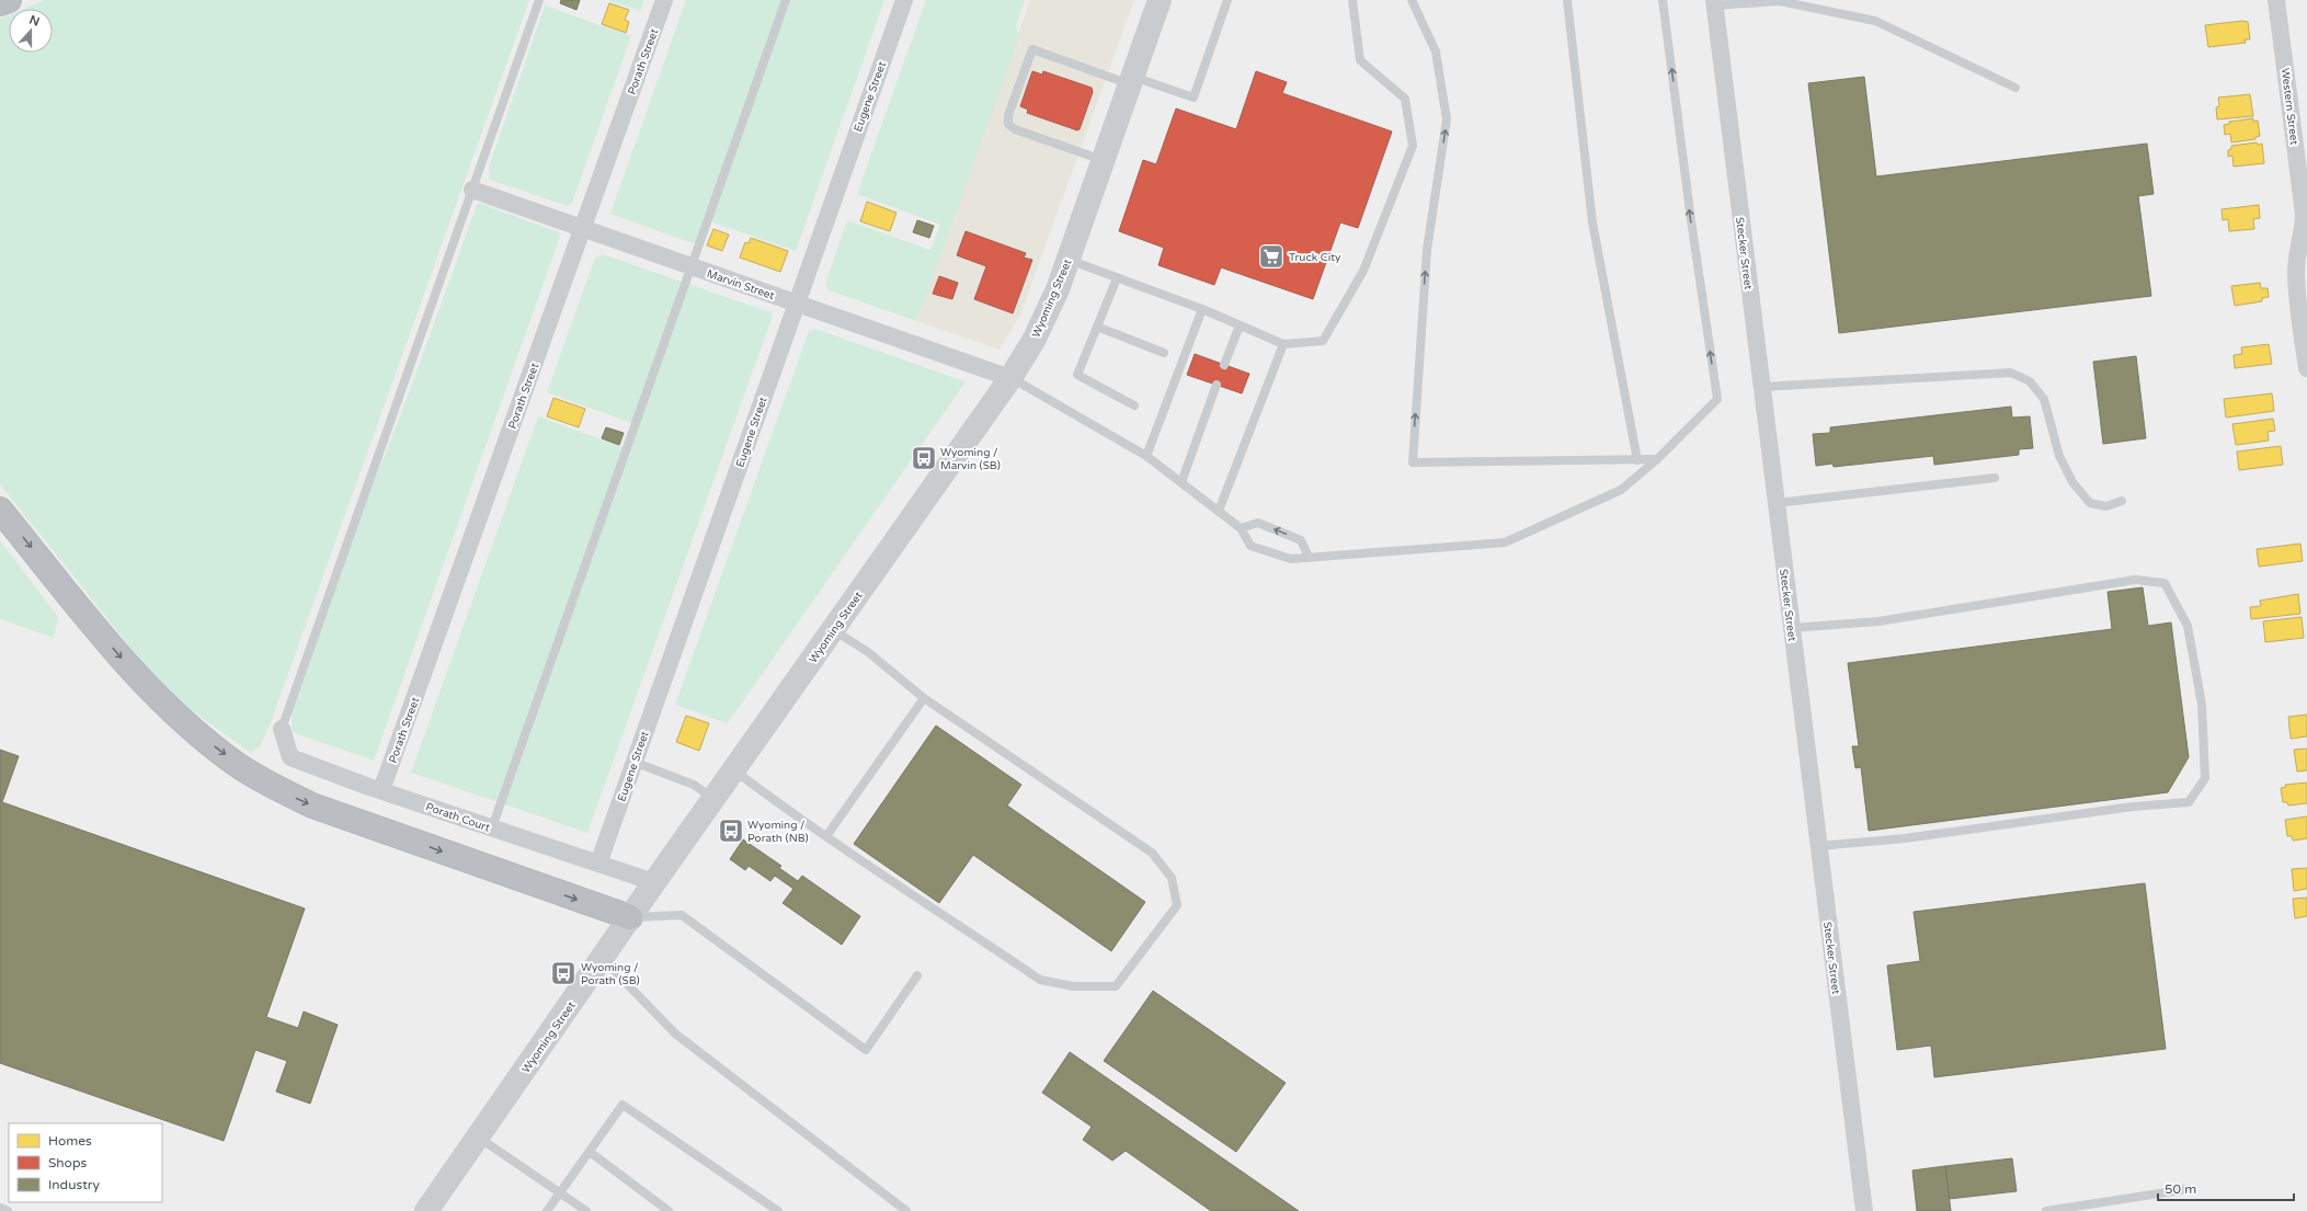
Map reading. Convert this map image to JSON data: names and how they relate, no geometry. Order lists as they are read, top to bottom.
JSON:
{
  "streets": {
    "main road": ["Wyoming Street"],
    "street": [
      "Porath Street",
      "Eugene Street",
      "Western Street",
      "Stecker Street",
      "Marvin Street",
      "Porath Court"
    ]
  },
  "crossings": [
    ["Porath Street", "Marvin Street"],
    ["Porath Street", "Porath Court"],
    ["Eugene Street", "Marvin Street"],
    ["Eugene Street", "Porath Court"],
    ["Marvin Street", "Wyoming Street"],
    ["Wyoming Street", "Porath Court"]
  ],
  "places": {
    "supermarket": ["Truck City"],
    "bus stop": ["Wyoming / Marvin (SB)", "Wyoming / Porath (NB)", "Wyoming / Porath (SB)"]
  },
  "legend": ["Homes", "Shops", "Industry"],
  "scale_bar": "50 m",
  "north": "top"
}
